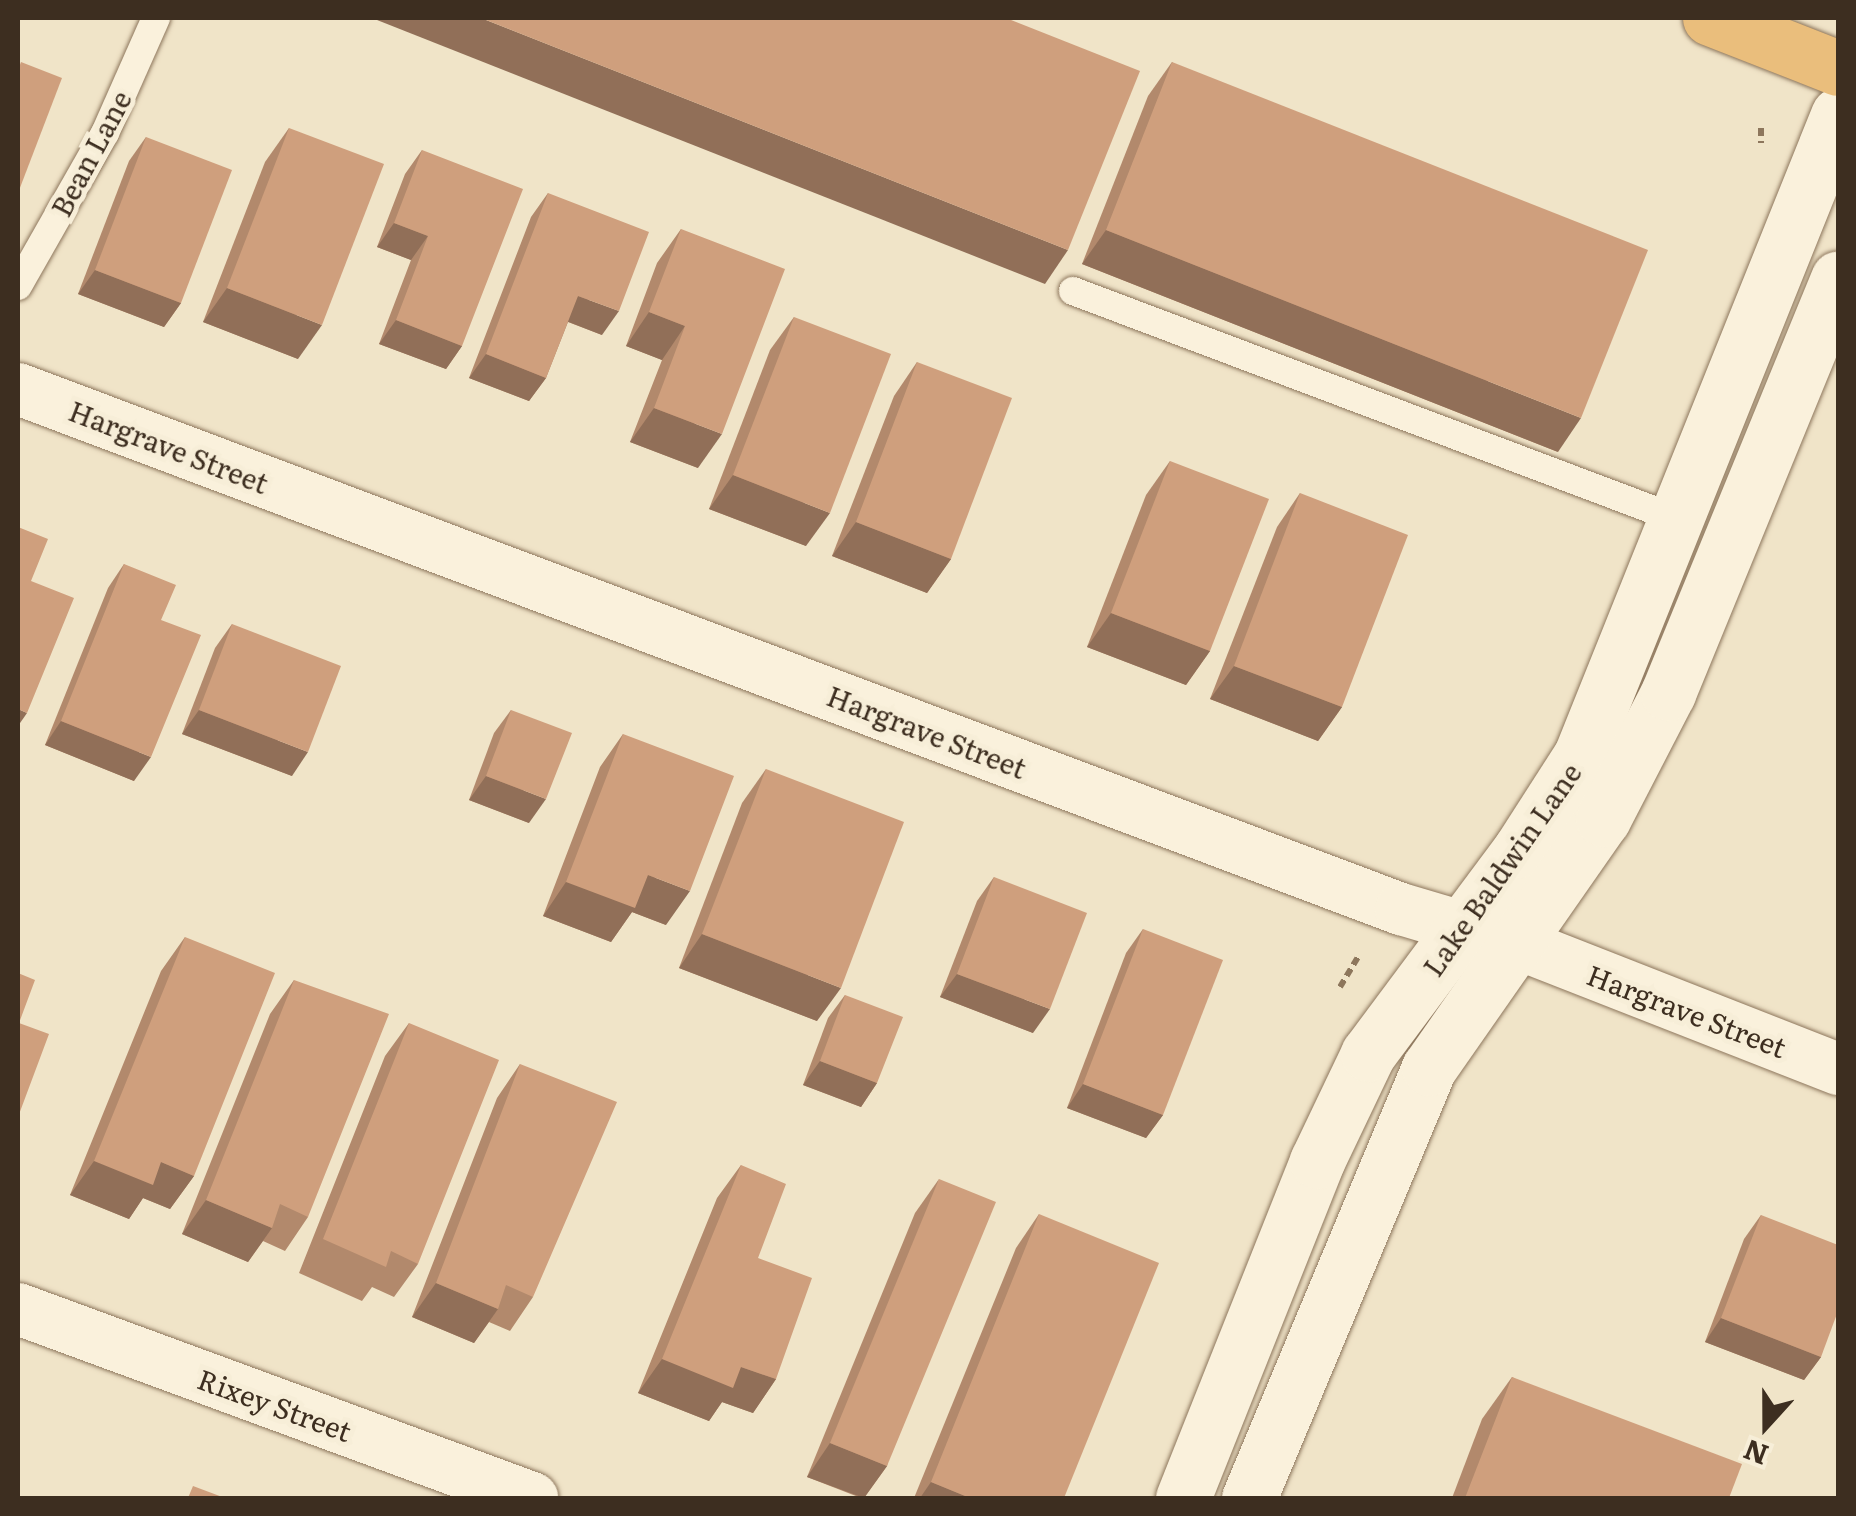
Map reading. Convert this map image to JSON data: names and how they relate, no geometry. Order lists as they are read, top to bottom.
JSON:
{
  "streets": {
    "street": ["Hargrave Street", "Lake Baldwin Lane", "Rixey Street"],
    "lane": ["Bean Lane"]
  },
  "crossings": [
    ["Hargrave Street", "Lake Baldwin Lane"]
  ],
  "north": "bottom"
}
